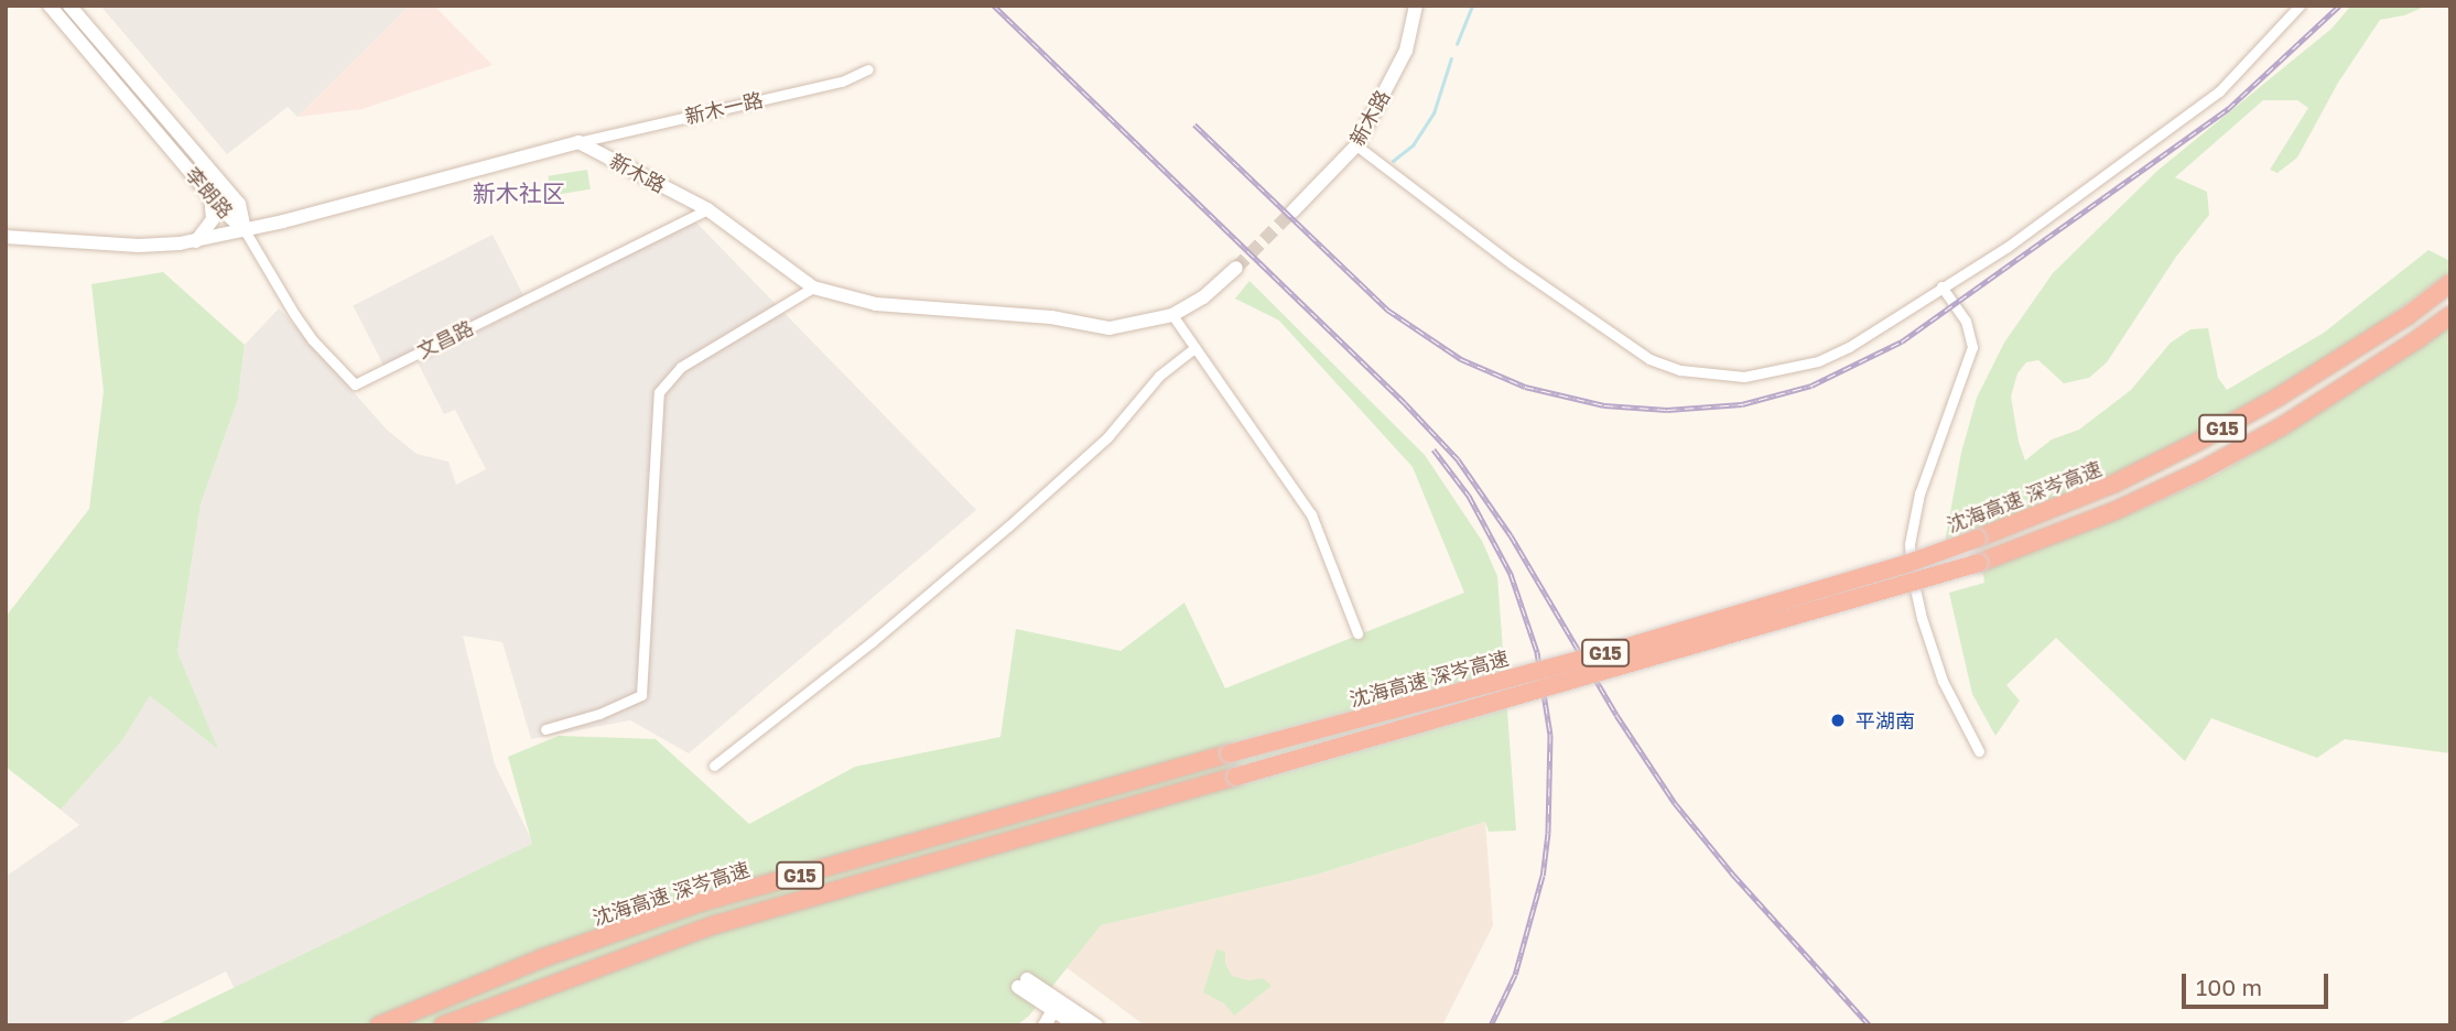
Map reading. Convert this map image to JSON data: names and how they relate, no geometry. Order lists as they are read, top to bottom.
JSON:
{
  "streets": {
    "highway": ["G15", "沈海高速 深岑高速"],
    "street": [
      "新木一路",
      "新木路",
      "李朗路",
      "文昌路"
    ]
  },
  "crossings": [
    ["新木一路", "新木路"],
    ["新木路", "文昌路"],
    ["李朗路", "文昌路"]
  ],
  "districts": ["新木社区"],
  "places": ["平湖南"],
  "scale_bar": "100 m"
}
